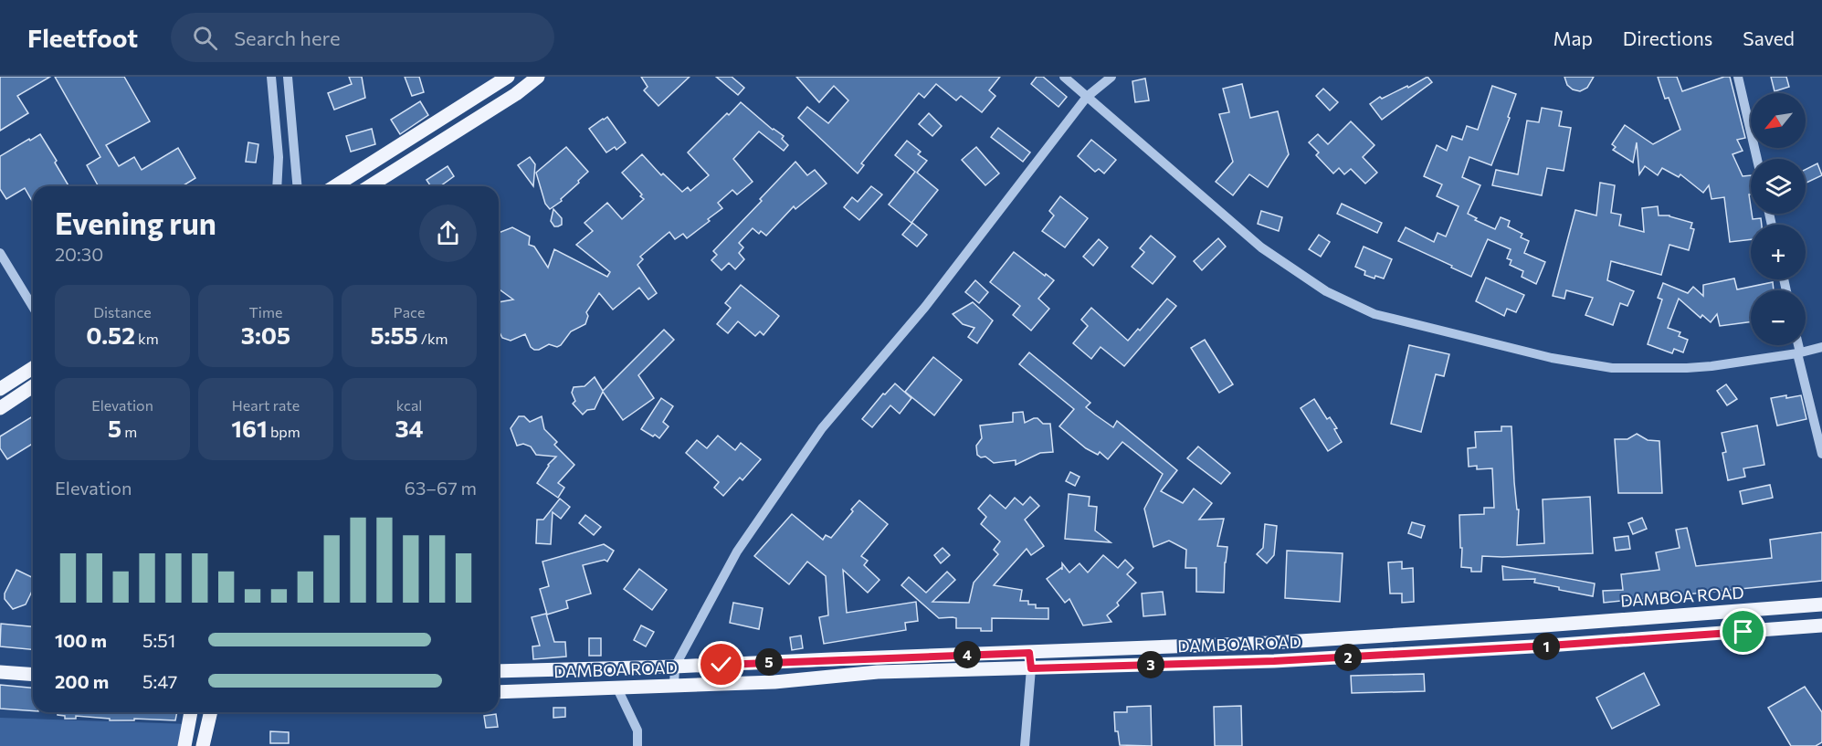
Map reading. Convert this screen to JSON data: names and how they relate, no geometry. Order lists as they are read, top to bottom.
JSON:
{
  "streets": {
    "main road": ["DAMBOA ROAD"]
  },
  "north": "bottom left",
  "page": {
    "header": "Fleetfoot",
    "search": "Search here",
    "nav": ["Map", "Directions", "Saved"],
    "map_buttons": ["+", "−"],
    "heading": ["Evening run", "20:30"],
    "stats": [
      ["Distance", "0.52 km"],
      ["Time", "3:05"],
      ["Pace", "5:55 /km"],
      ["Elevation", "5 m"],
      ["Heart rate", "161 bpm"],
      ["kcal", "34"]
    ],
    "chart": ["Elevation", "63–67 m"],
    "list": [
      {
        "name": "100 m",
        "note": "5:51"
      },
      {
        "name": "200 m",
        "note": "5:47"
      }
    ],
    "pins": [
      "1",
      "4",
      "2",
      "5",
      "3"
    ]
  }
}
